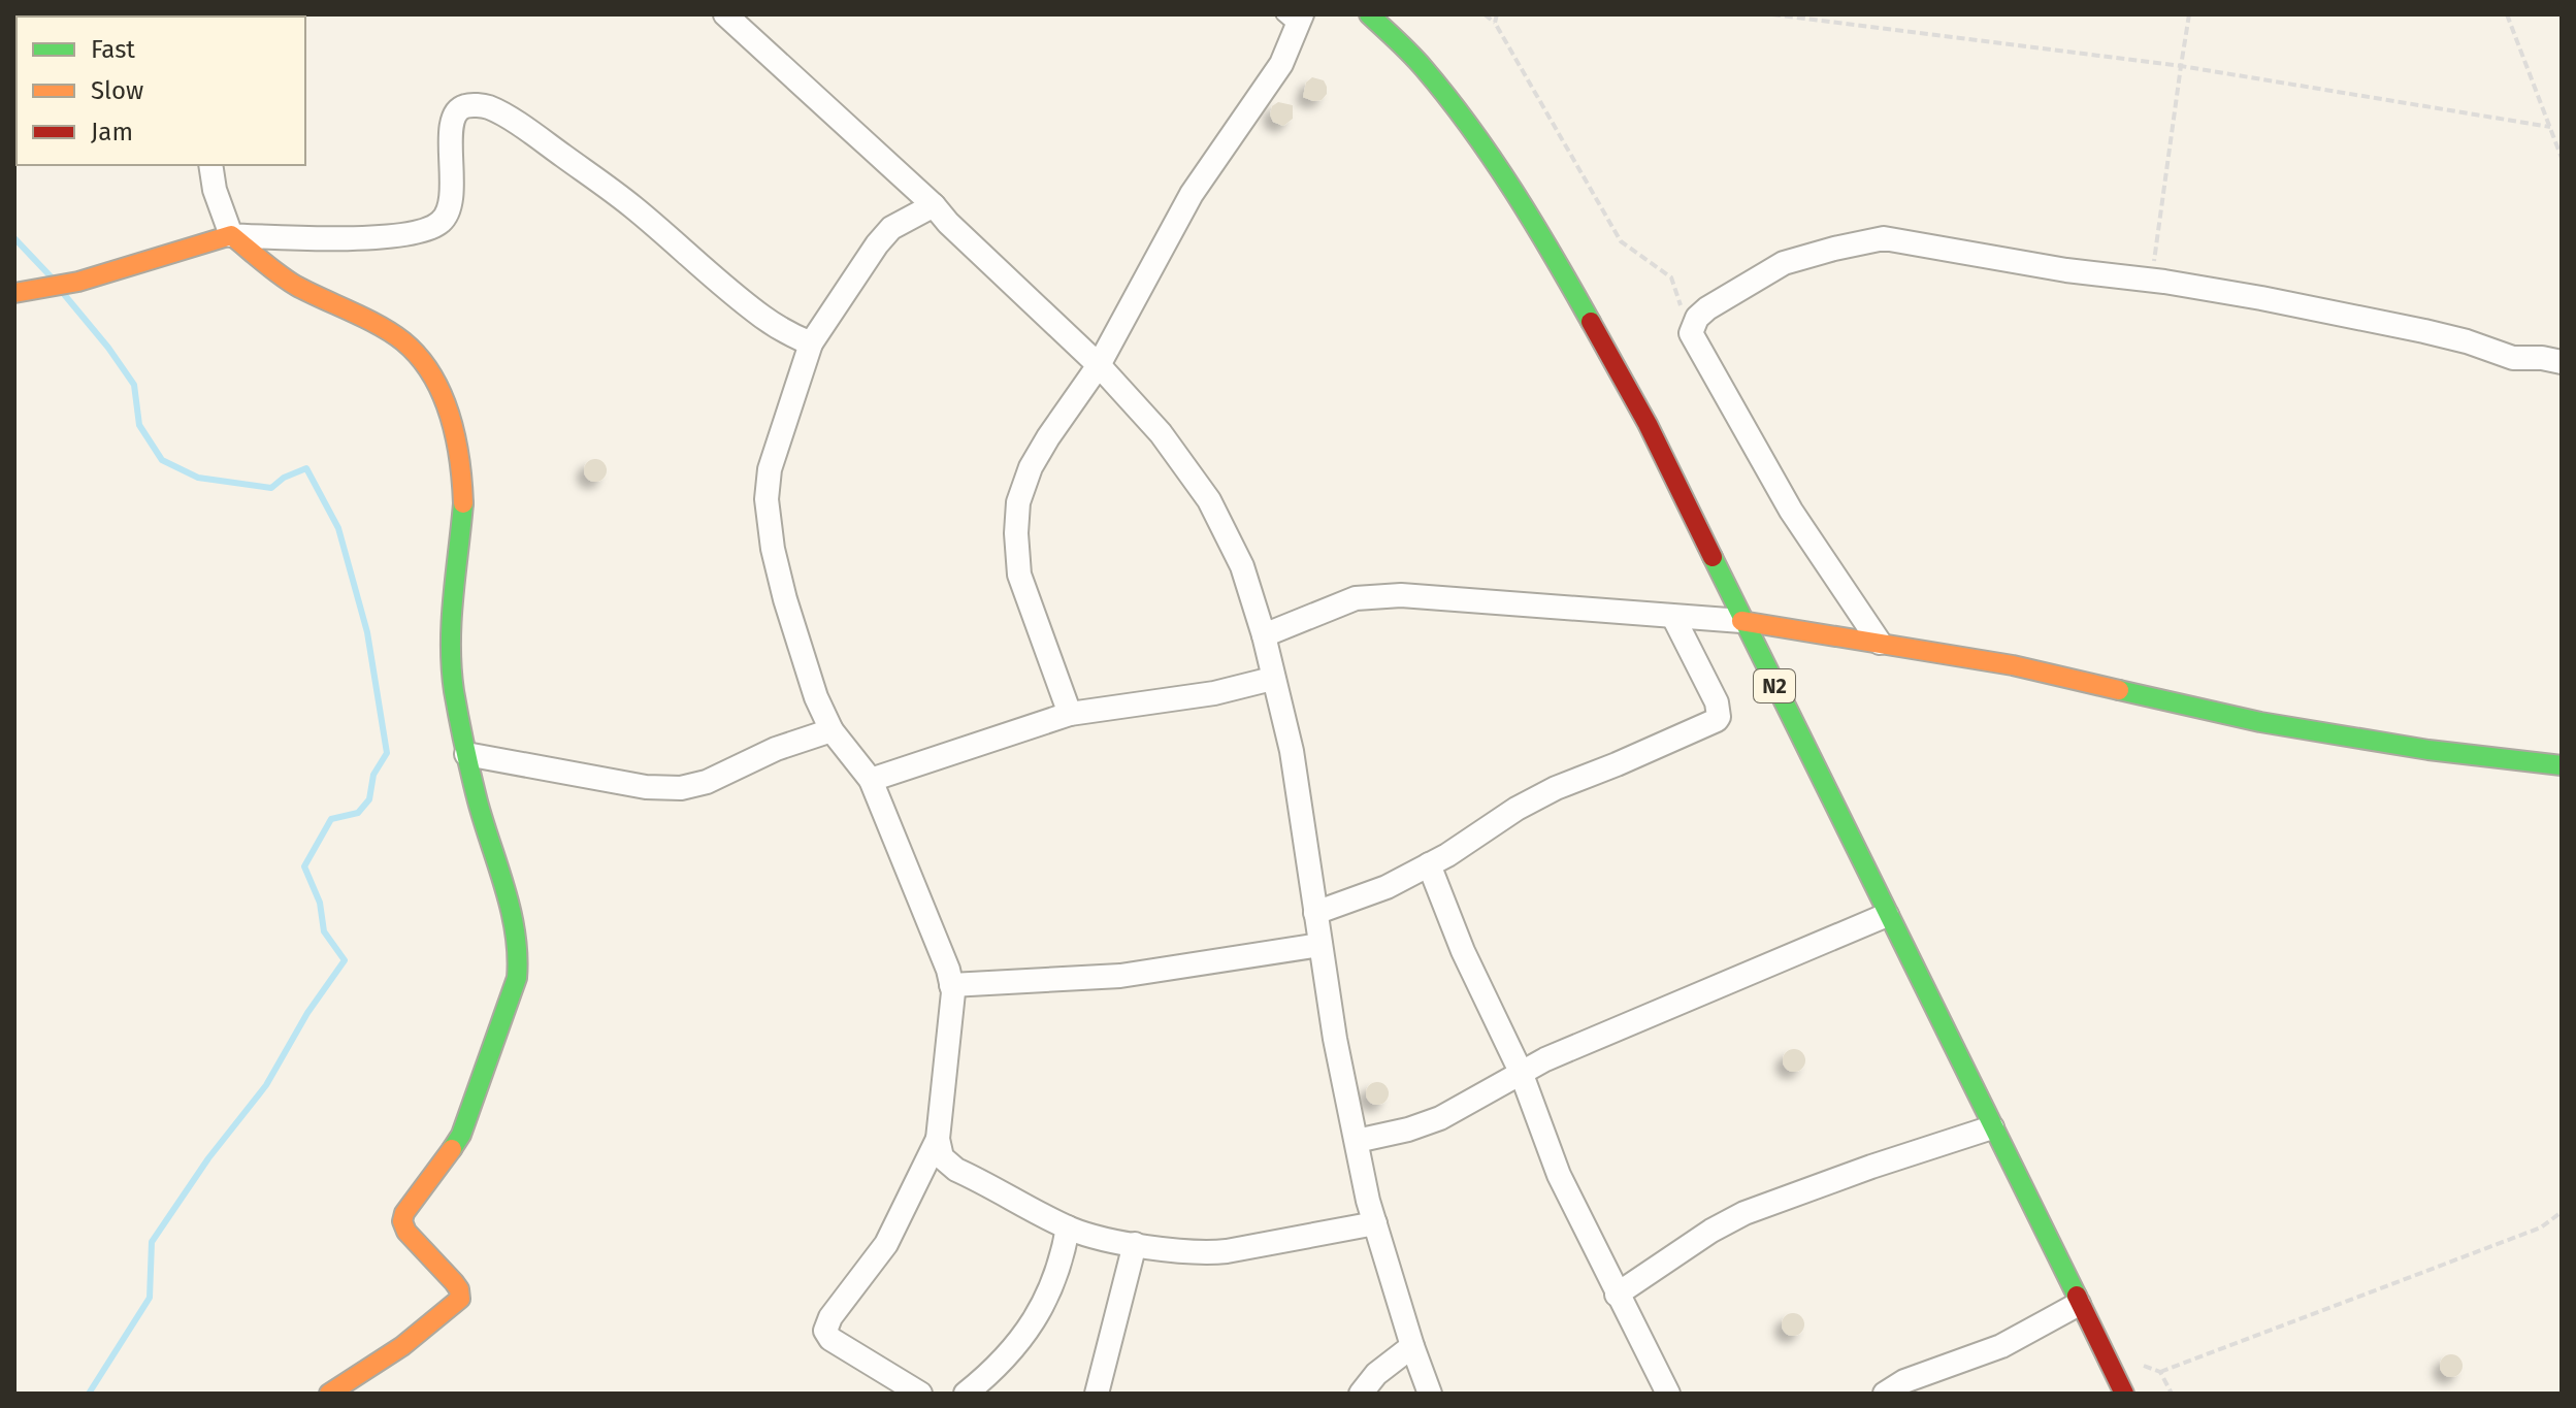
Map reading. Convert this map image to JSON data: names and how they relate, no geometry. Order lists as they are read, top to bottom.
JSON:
{
  "streets": {
    "main road": ["N2"]
  },
  "legend": ["Fast", "Slow", "Jam"]
}
